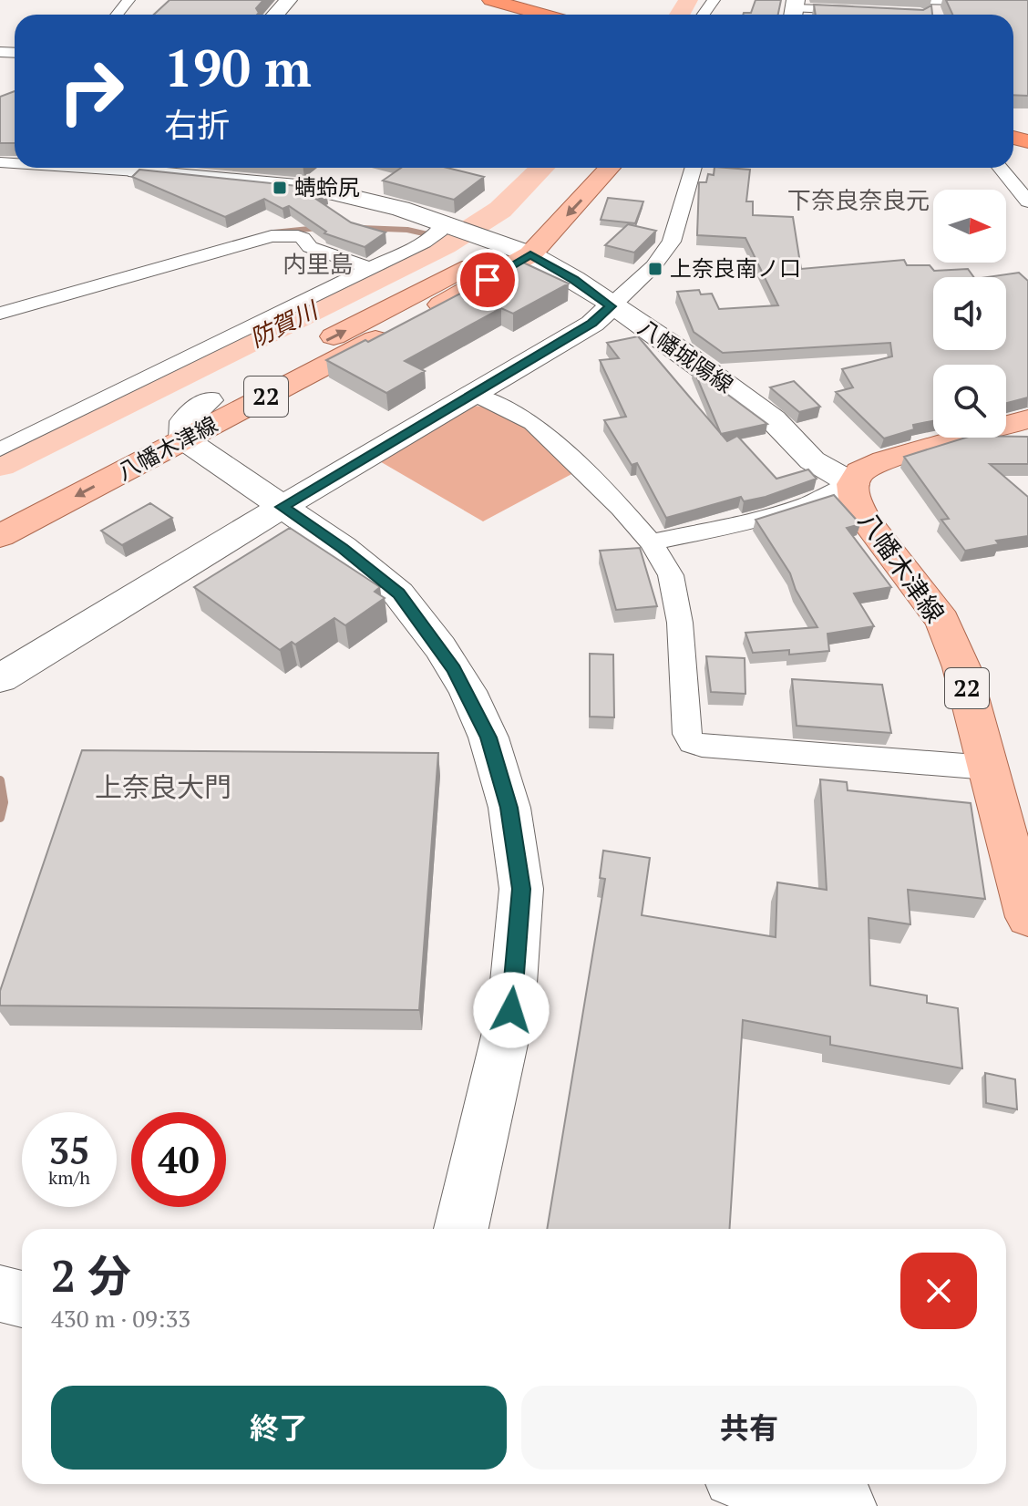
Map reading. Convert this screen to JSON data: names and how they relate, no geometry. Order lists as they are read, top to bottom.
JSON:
{
  "streets": {
    "main road": ["22", "八幡木津線"],
    "street": ["八幡城陽線"]
  },
  "crossings": [
    ["八幡城陽線", "八幡木津線"]
  ],
  "districts": ["下奈良奈良元", "内里島", "上奈良大門"],
  "water": ["防賀川"],
  "places": {
    "transit": ["蜻蛉尻", "上奈良南ノ口"]
  },
  "north": "right",
  "page": {
    "turn": ["190 m", "右折"],
    "speed": "35 km/h",
    "limit": "40",
    "heading": ["2 分", "430 m · 09:33"],
    "buttons": ["終了", "共有"]
  }
}
